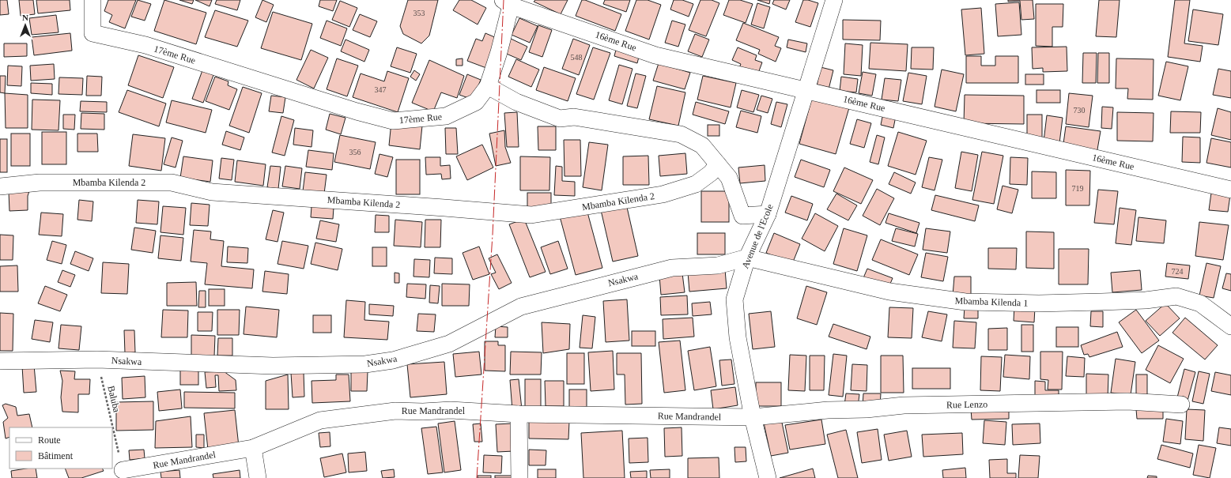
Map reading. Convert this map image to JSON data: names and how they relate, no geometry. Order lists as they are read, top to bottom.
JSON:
{
  "streets": {
    "street": [
      "16ème Rue",
      "17ème Rue",
      "Mbamba Kilenda 2",
      "Avenue de l'Ecole",
      "Nsakwa",
      "Mbamba Kilenda 1",
      "Rue Lenzo",
      "Rue Mandrandel"
    ],
    "path": ["Baluba"]
  },
  "crossings": [
    ["16ème Rue", "Avenue de l'Ecole"],
    ["Avenue de l'Ecole", "Nsakwa"],
    ["Avenue de l'Ecole", "Mbamba Kilenda 1"],
    ["Avenue de l'Ecole", "Rue Lenzo"],
    ["Avenue de l'Ecole", "Rue Mandrandel"],
    ["Nsakwa", "Mbamba Kilenda 1"],
    ["Nsakwa", "Baluba"],
    ["Baluba", "Rue Mandrandel"],
    ["Rue Lenzo", "Rue Mandrandel"]
  ],
  "house_numbers": [
    "353",
    "548",
    "347",
    "730",
    "356",
    "719",
    "724"
  ],
  "legend": ["Route", "Bâtiment"],
  "north": "top"
}
